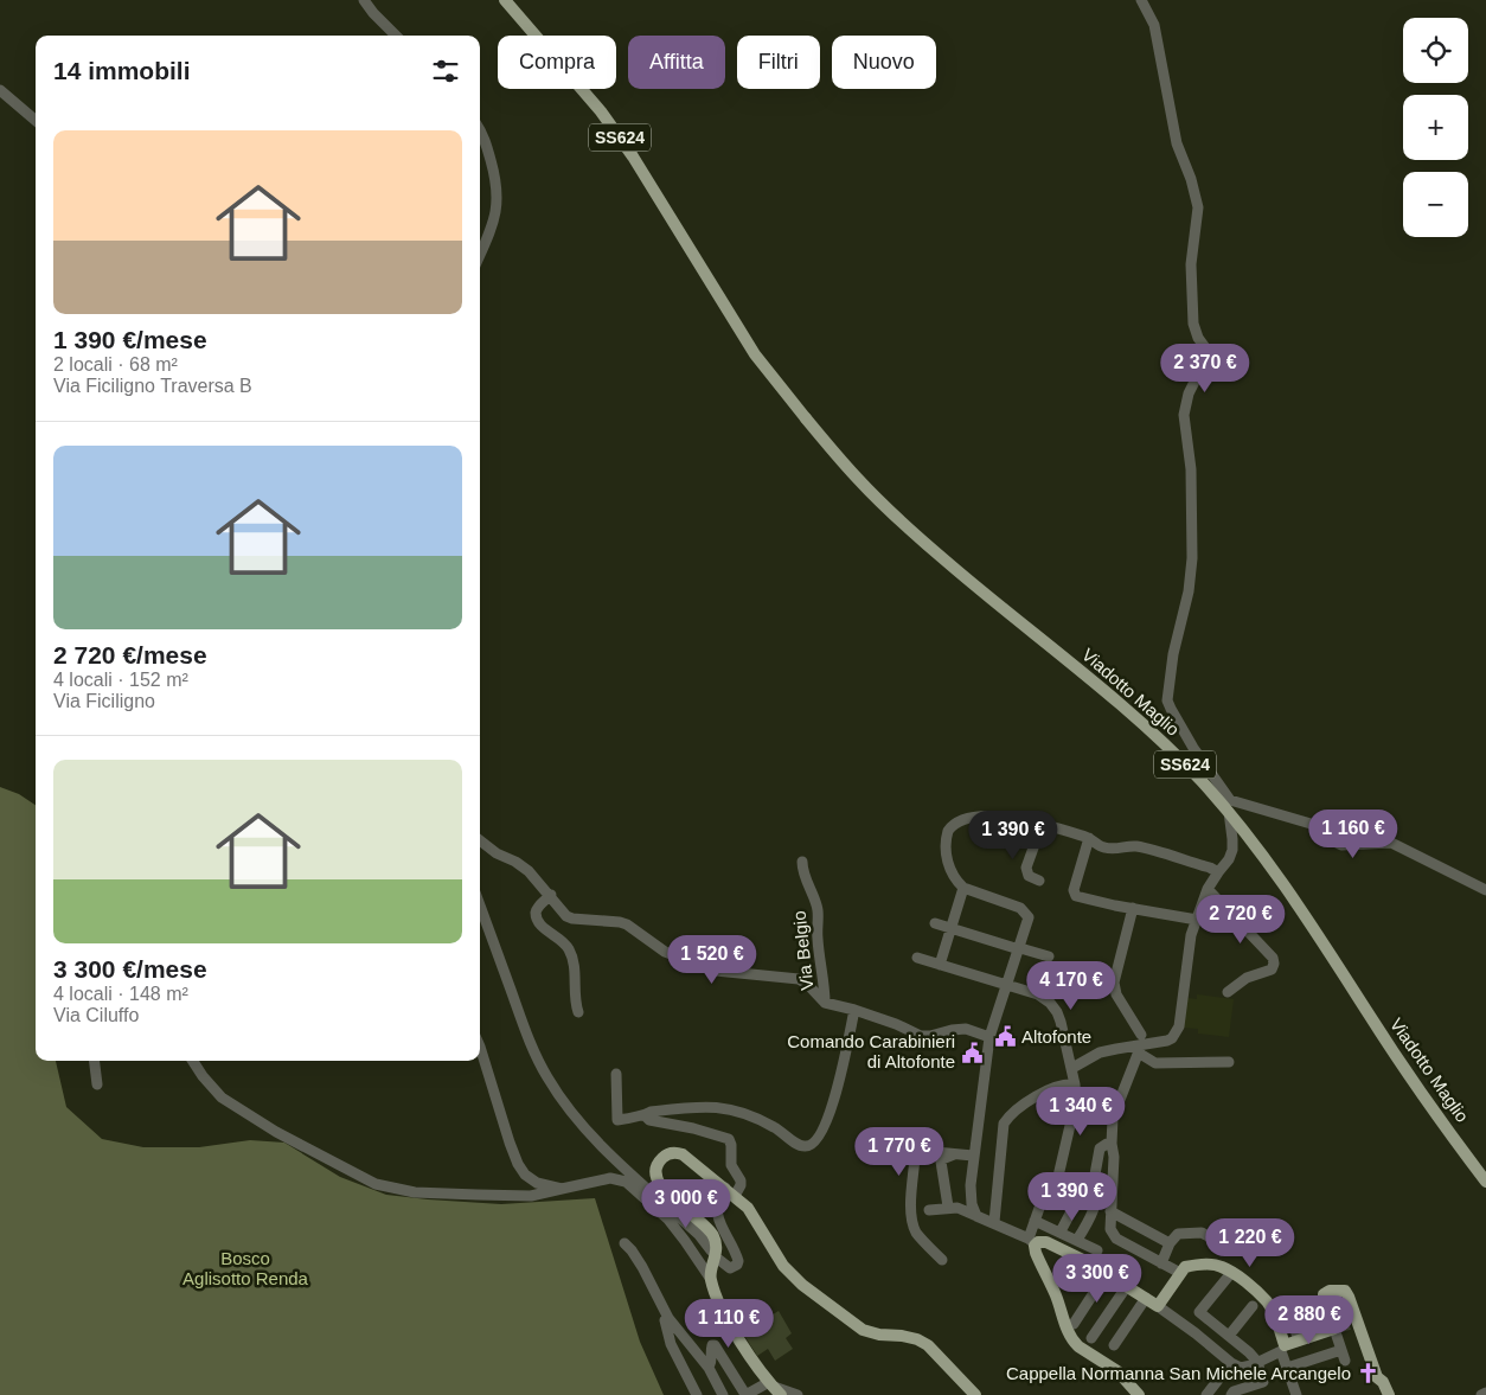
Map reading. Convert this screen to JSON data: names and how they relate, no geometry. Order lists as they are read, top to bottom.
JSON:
{
  "streets": {
    "main road": ["SS624", "Viadotto Maglio"],
    "street": ["Via Belgio"]
  },
  "parks": ["Bosco Aglisotto Renda"],
  "places": {
    "public building": ["Altofonte", "Comando Carabinieri di Altofonte"],
    "church": ["Cappella Normanna San Michele Arcangelo"]
  },
  "page": {
    "map_buttons": ["+", "−"],
    "chip": [
      "Compra",
      "Affitta",
      "Filtri",
      "Nuovo"
    ],
    "heading": "14 immobili",
    "list": [
      {
        "name": "1 390 €/mese",
        "note": "2 locali · 68 m² · Via Ficiligno Traversa B"
      },
      {
        "name": "2 720 €/mese",
        "note": "4 locali · 152 m² · Via Ficiligno"
      },
      {
        "name": "3 300 €/mese",
        "note": "4 locali · 148 m² · Via Ciluffo"
      }
    ],
    "price": [
      "2 370 €",
      "1 160 €",
      "1 390 €",
      "2 720 €",
      "1 520 €",
      "4 170 €",
      "1 340 €",
      "1 770 €",
      "1 390 €",
      "3 000 €",
      "1 220 €",
      "3 300 €",
      "2 880 €",
      "1 110 €"
    ]
  }
}
